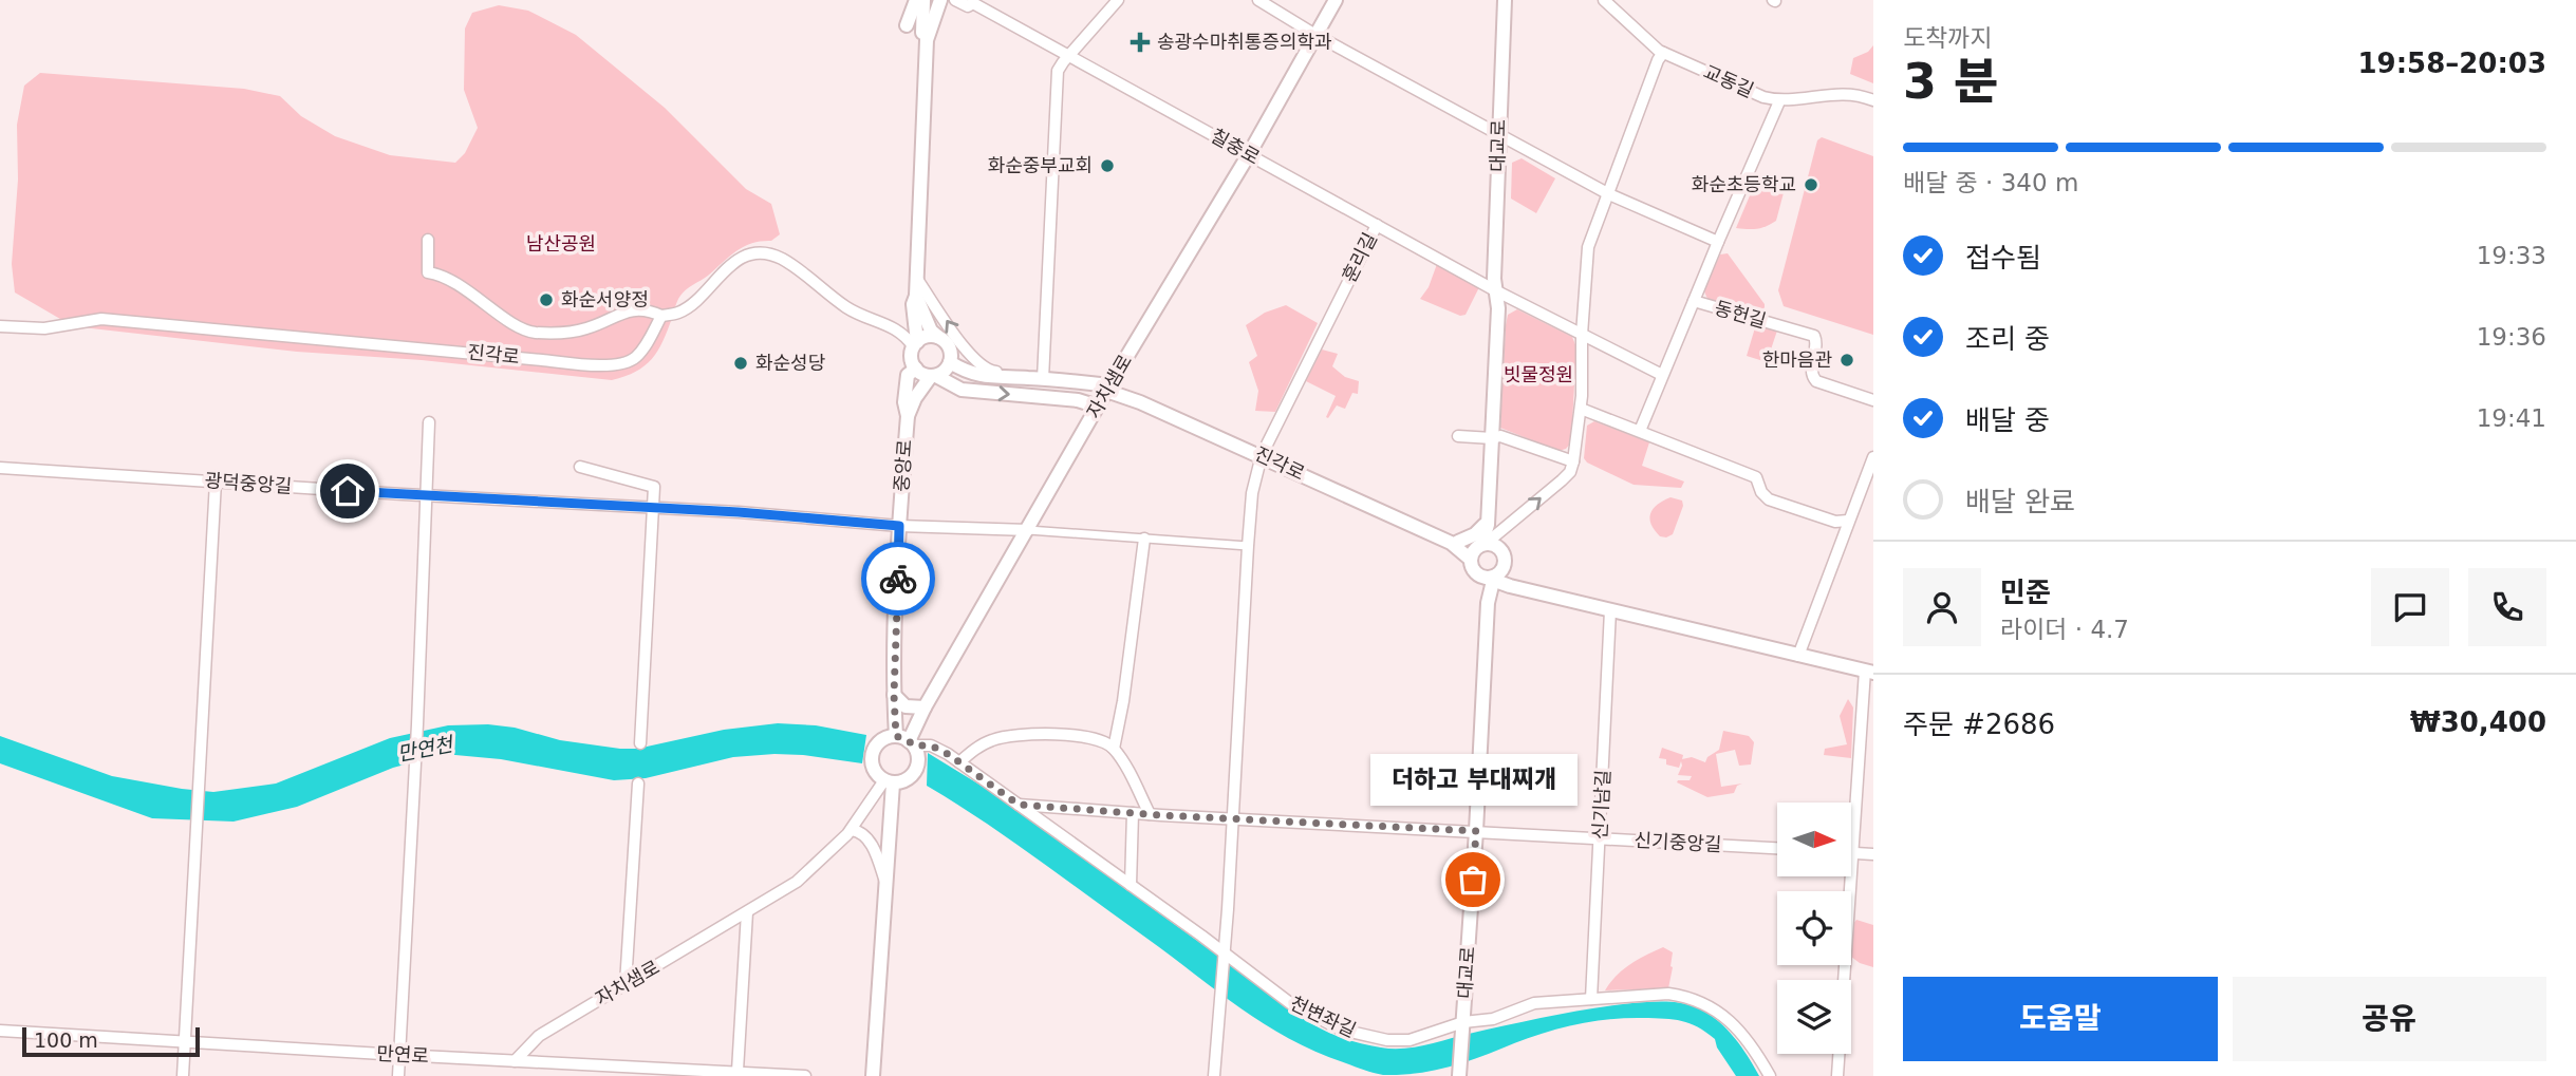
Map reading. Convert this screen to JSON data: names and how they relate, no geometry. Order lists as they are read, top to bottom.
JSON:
{
  "streets": {
    "street": [
      "교동길",
      "대교로",
      "칠충로",
      "훈리길",
      "동헌길",
      "진각로",
      "자치샘로",
      "중앙로",
      "광덕중앙길",
      "신기남길",
      "신기중앙길",
      "천변좌길",
      "만연로"
    ]
  },
  "crossings": [
    ["교동길", "동헌길"],
    ["대교로", "칠충로"],
    ["대교로", "신기중앙길"],
    ["대교로", "천변좌길"],
    ["칠충로", "훈리길"],
    ["칠충로", "자치샘로"],
    ["훈리길", "진각로"],
    ["훈리길", "신기중앙길"],
    ["훈리길", "천변좌길"],
    ["진각로", "자치샘로"],
    ["진각로", "중앙로"],
    ["자치샘로", "중앙로"],
    ["자치샘로", "광덕중앙길"],
    ["자치샘로", "천변좌길"],
    ["자치샘로", "만연로"],
    ["중앙로", "광덕중앙길"],
    ["중앙로", "천변좌길"],
    ["신기남길", "신기중앙길"],
    ["신기남길", "천변좌길"],
    ["신기중앙길", "천변좌길"]
  ],
  "water": ["만연천"],
  "parks": ["남산공원", "빗물정원"],
  "places": {
    "health": ["송광수마취통증의학과"],
    "other": [
      "화순중부교회",
      "화순초등학교",
      "화순서양정",
      "한마음관",
      "화순성당",
      "더하고 부대찌개"
    ]
  },
  "scale_bar": "100 m",
  "north": "right",
  "page": {
    "heading": ["3 분", "도착까지", "19:58–20:03"],
    "panel": [
      "민준",
      "라이더 · 4.7",
      "주문 #2686",
      "₩30,400"
    ],
    "bar": "배달 중 · 340 m",
    "list": [
      ["접수됨", "19:33"],
      ["조리 중", "19:36"],
      ["배달 중", "19:41"],
      "배달 완료"
    ],
    "bubble": "더하고 부대찌개",
    "buttons": ["도움말", "공유"],
    "scale": "100 m"
  }
}
